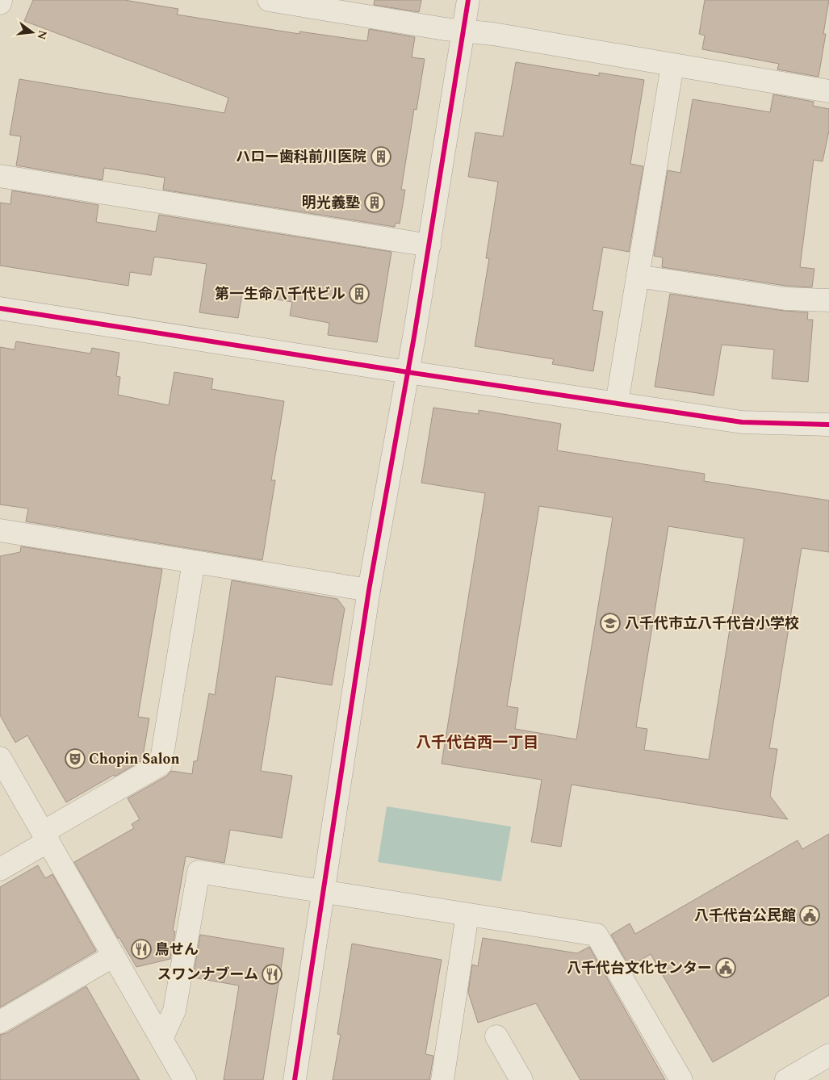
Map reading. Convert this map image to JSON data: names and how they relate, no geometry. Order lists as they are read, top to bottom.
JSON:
{
  "districts": ["八千代台西一丁目"],
  "places": {
    "building": ["ハロー歯科前川医院", "明光義塾", "第一生命八千代ビル"],
    "school or university": ["八千代市立八千代台小学校"],
    "theatre": ["Chopin Salon"],
    "public building": ["八千代台公民館", "八千代台文化センター"],
    "restaurant": ["鳥せん", "スワンナブーム"]
  },
  "north": "right"
}
